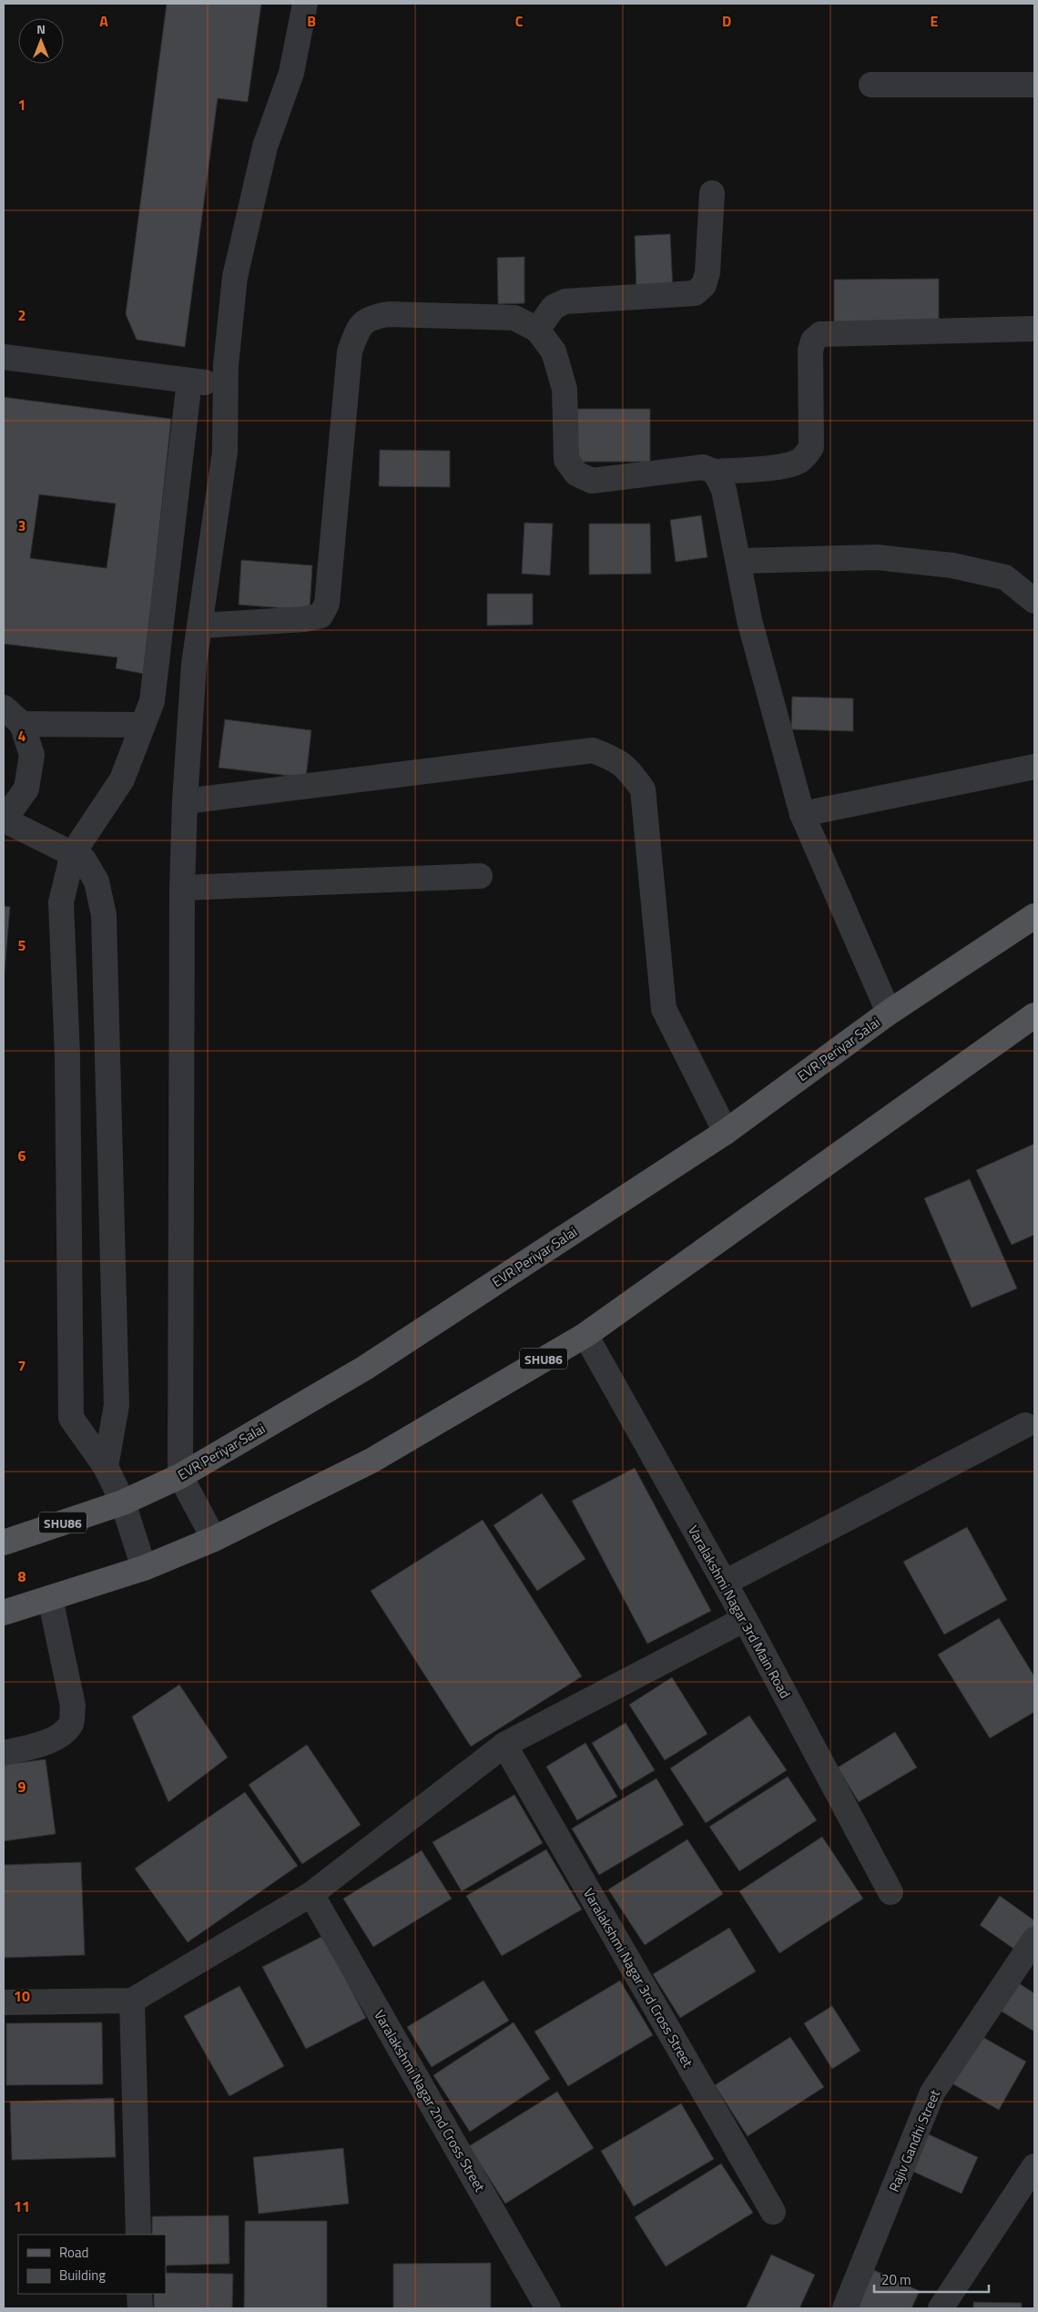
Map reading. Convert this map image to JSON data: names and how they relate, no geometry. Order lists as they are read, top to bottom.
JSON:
{
  "streets": {
    "main road": ["EVR Periyar Salai", "SHU86"],
    "street": [
      "Varalakshmi Nagar 3rd Main Road",
      "Varalakshmi Nagar 3rd Cross Street",
      "Varalakshmi Nagar 2nd Cross Street",
      "Rajiv Gandhi Street"
    ]
  },
  "crossings": [
    ["SHU86", "Varalakshmi Nagar 3rd Main Road"]
  ],
  "legend": ["Road", "Building"],
  "scale_bar": "20 m",
  "north": "top",
  "grid": {
    "columns": [
      "A",
      "B",
      "C",
      "D",
      "E"
    ],
    "rows": [
      "1",
      "2",
      "3",
      "4",
      "5",
      "6",
      "7",
      "8",
      "9",
      "10",
      "11"
    ]
  }
}
